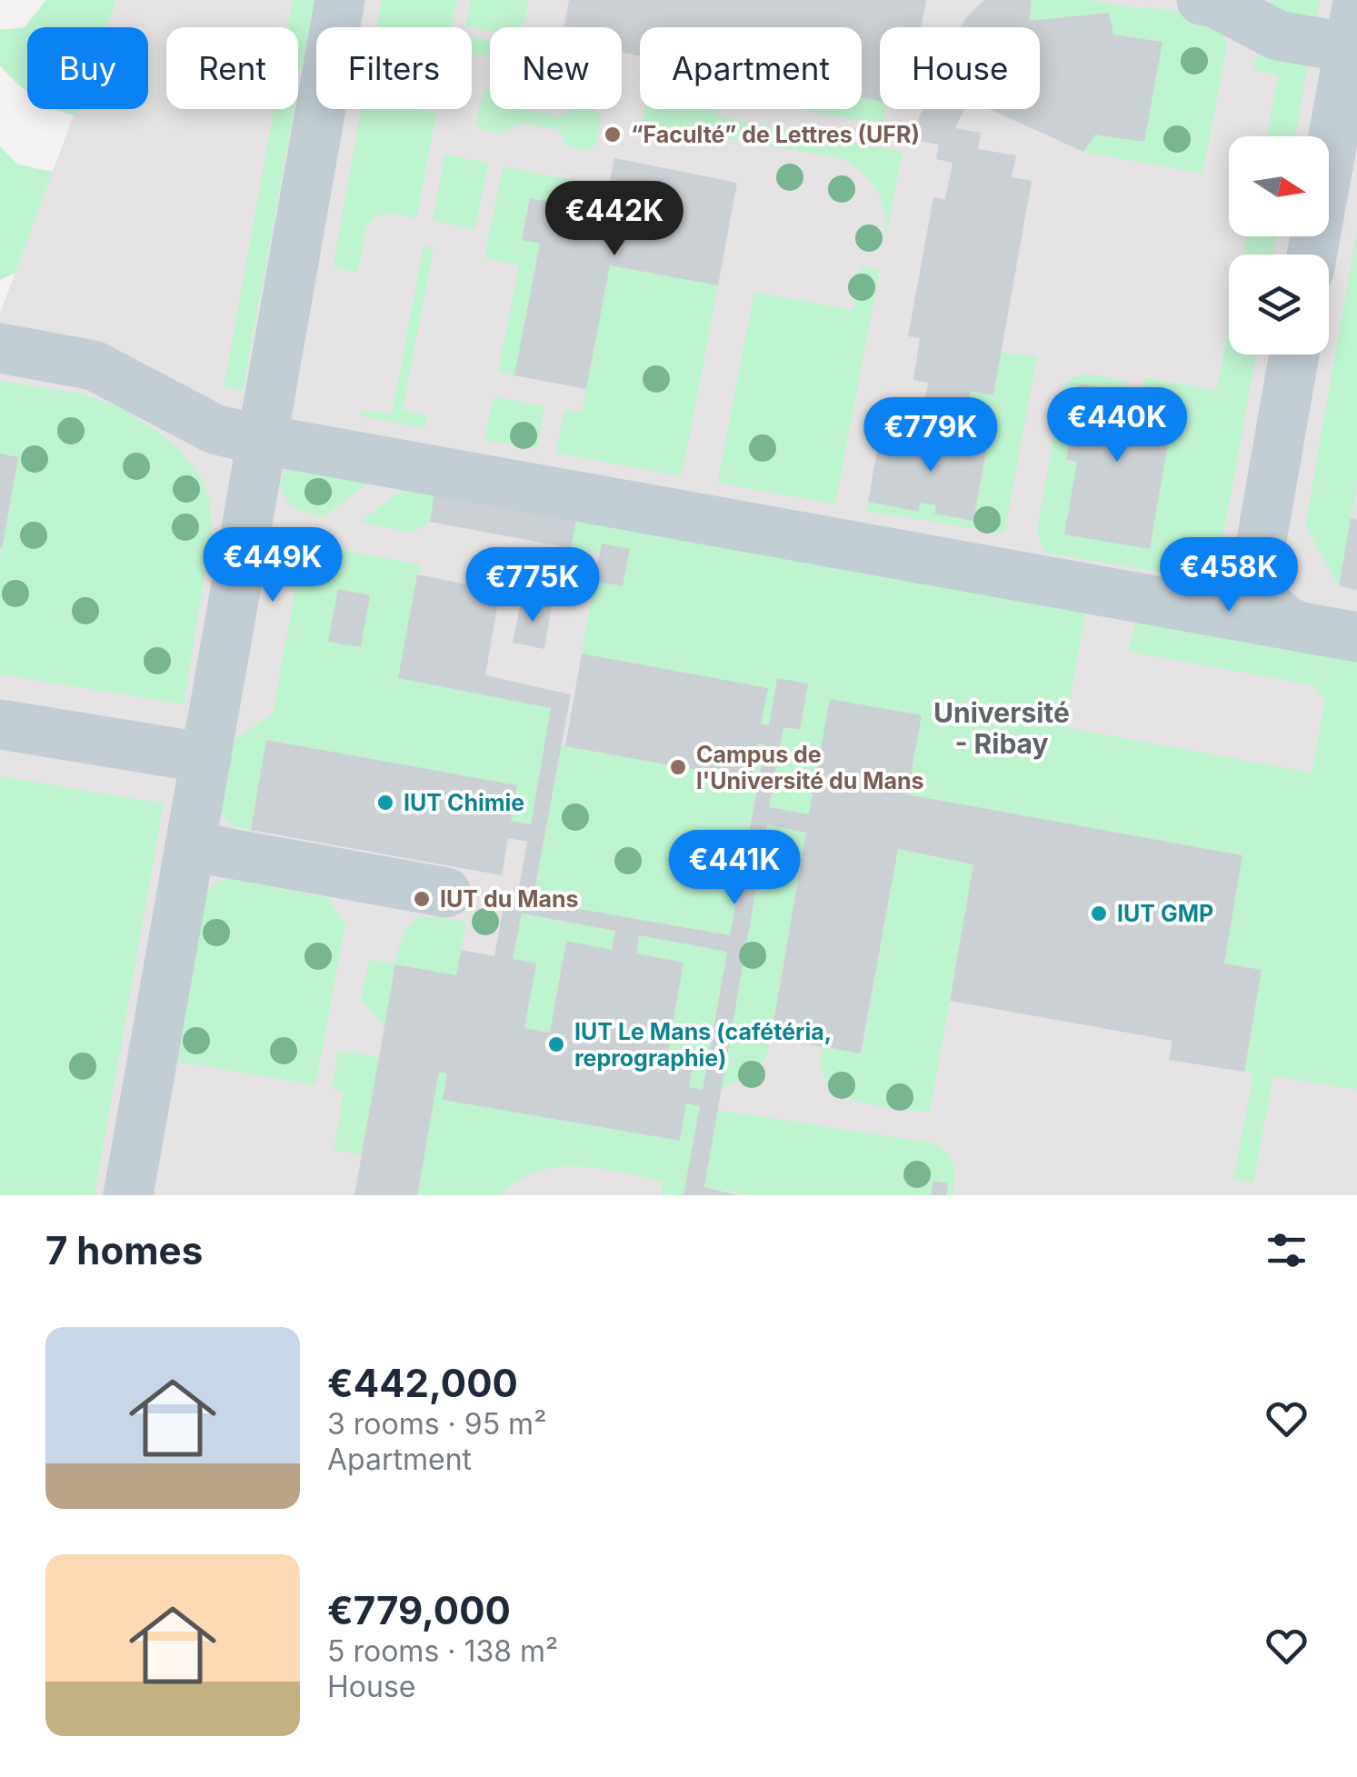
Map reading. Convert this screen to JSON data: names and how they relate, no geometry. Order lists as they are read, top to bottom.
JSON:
{
  "districts": ["Université - Ribay"],
  "places": [
    "“Faculté” de Lettres (UFR)",
    "Campus de l'Université du Mans",
    "IUT Chimie",
    "IUT du Mans",
    "IUT GMP",
    "IUT Le Mans (cafétéria, reprographie)"
  ],
  "north": "right",
  "page": {
    "chip": [
      "Buy",
      "Rent",
      "Filters",
      "New",
      "Apartment",
      "House"
    ],
    "price": [
      "€442K",
      "€440K",
      "€779K",
      "€449K",
      "€458K",
      "€775K",
      "€441K"
    ],
    "heading": "7 homes",
    "list": [
      {
        "name": "€442,000",
        "note": "3 rooms · 95 m² · Apartment"
      },
      {
        "name": "€779,000",
        "note": "5 rooms · 138 m² · House"
      }
    ]
  }
}
